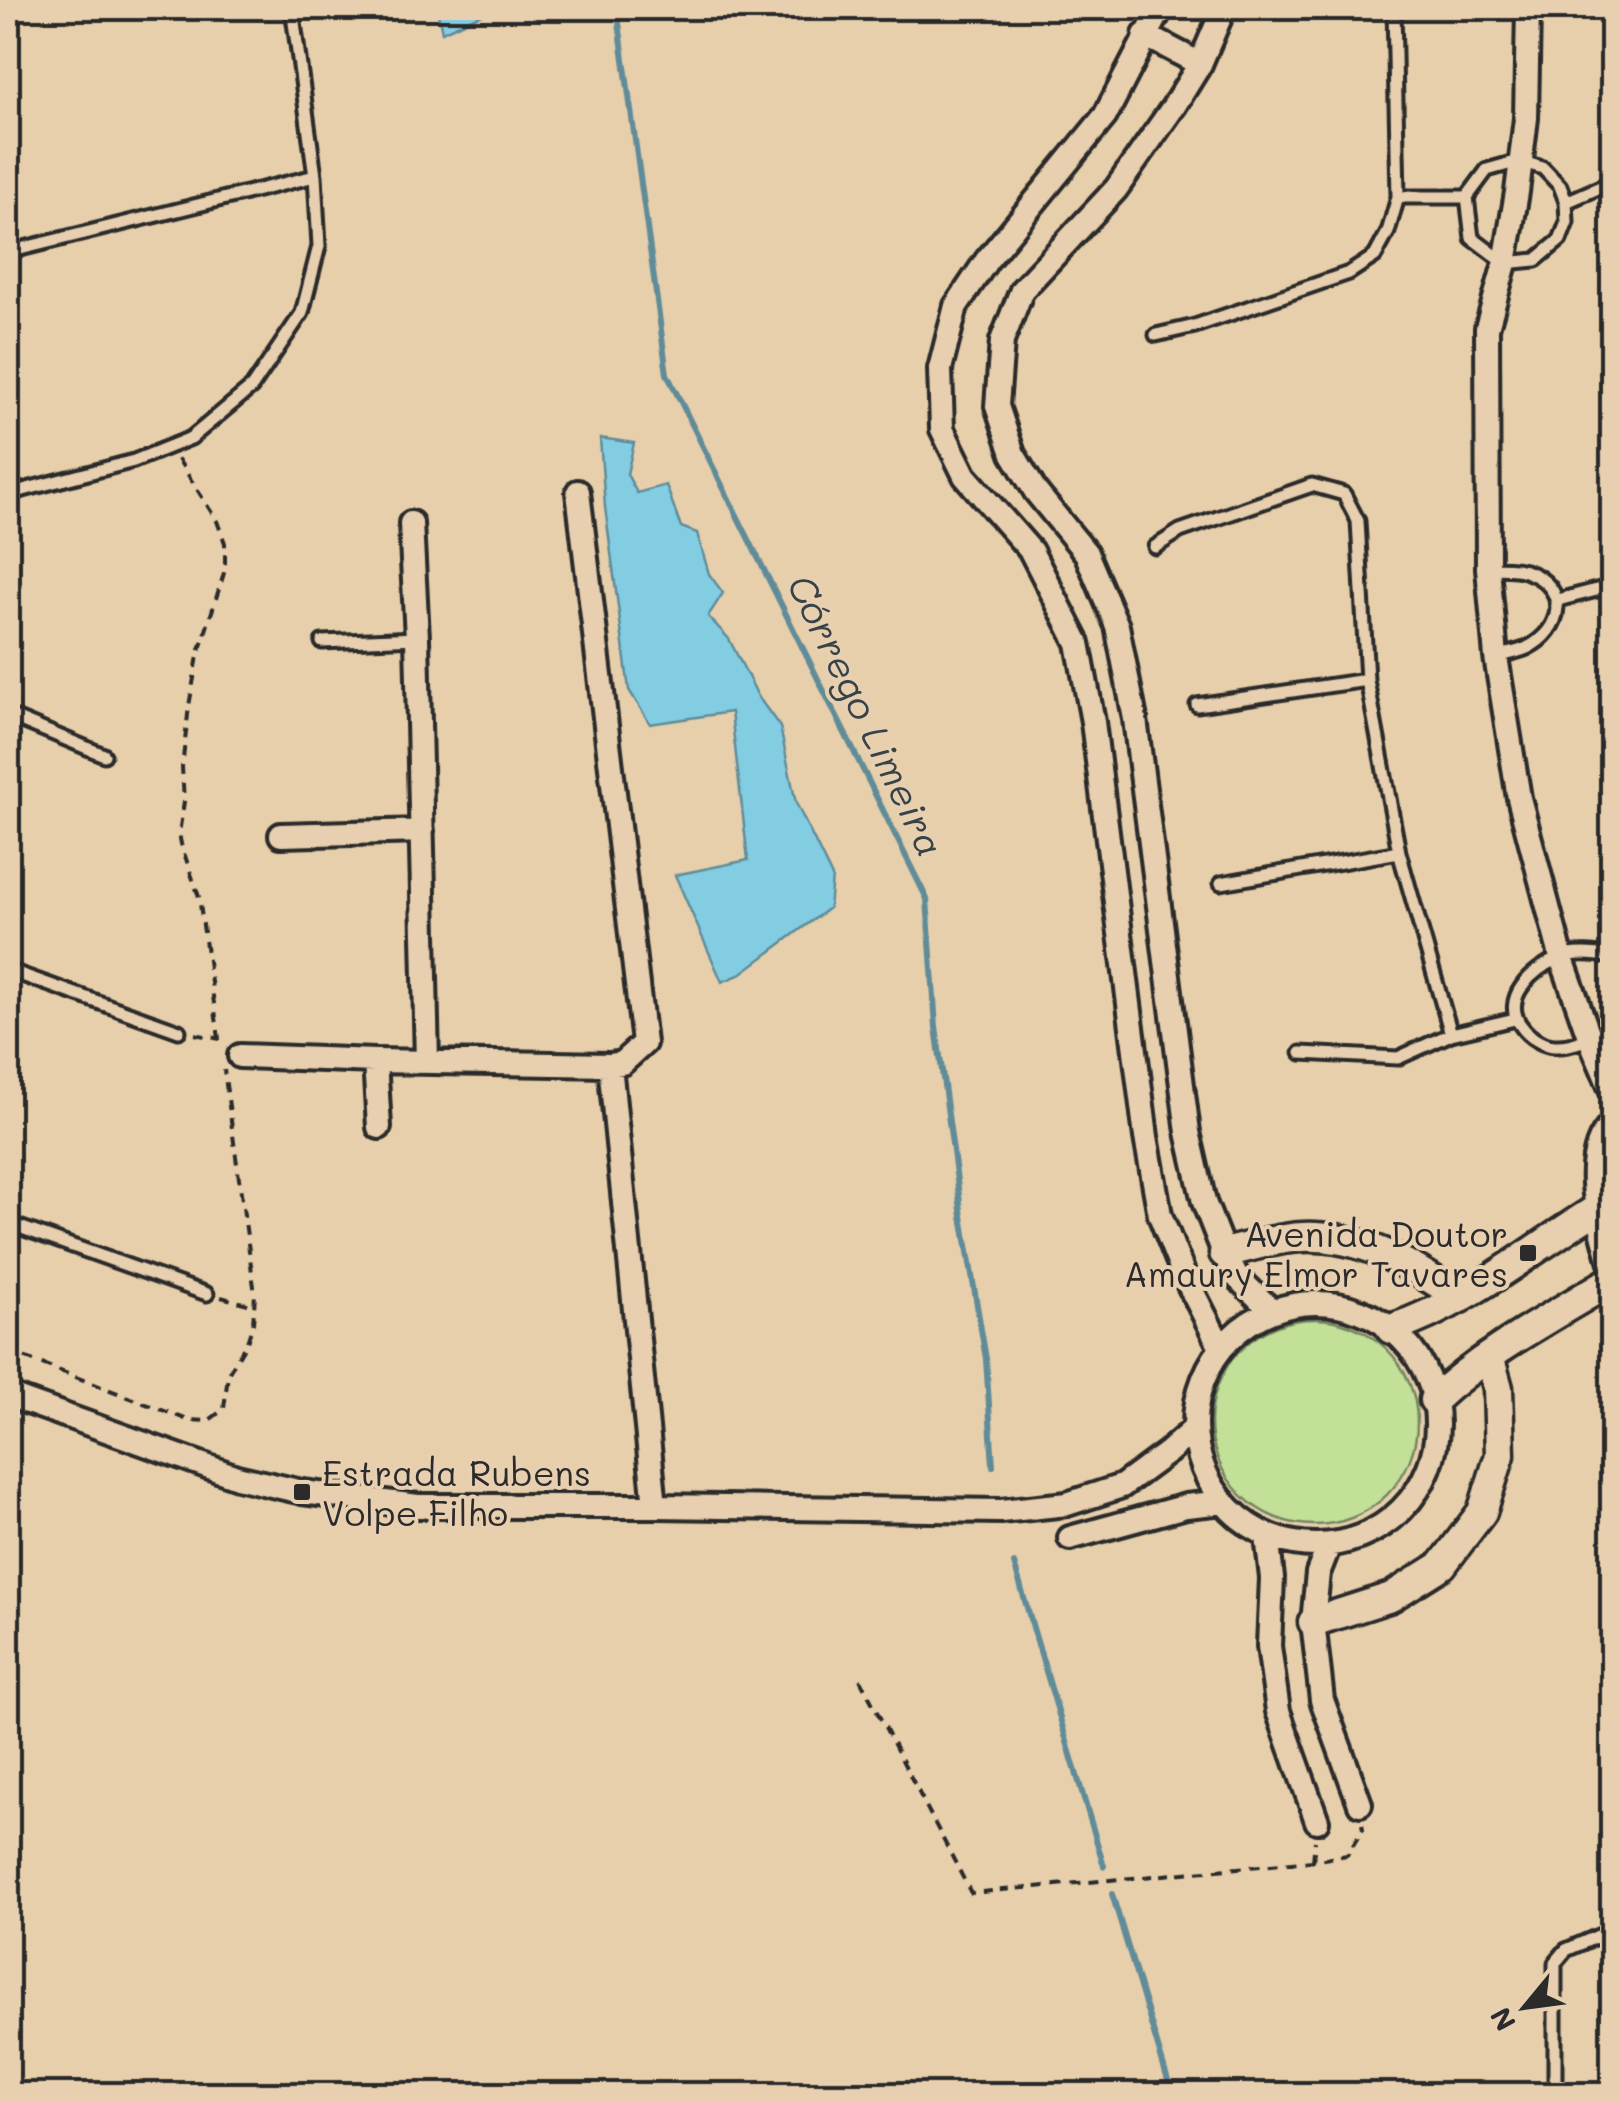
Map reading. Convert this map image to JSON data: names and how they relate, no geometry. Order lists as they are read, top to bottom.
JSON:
{
  "water": ["Córrego Limeira"],
  "places": {
    "transit": ["Avenida Doutor Amaury Elmor Tavares", "Estrada Rubens Volpe Filho"]
  },
  "north": "bottom left"
}
